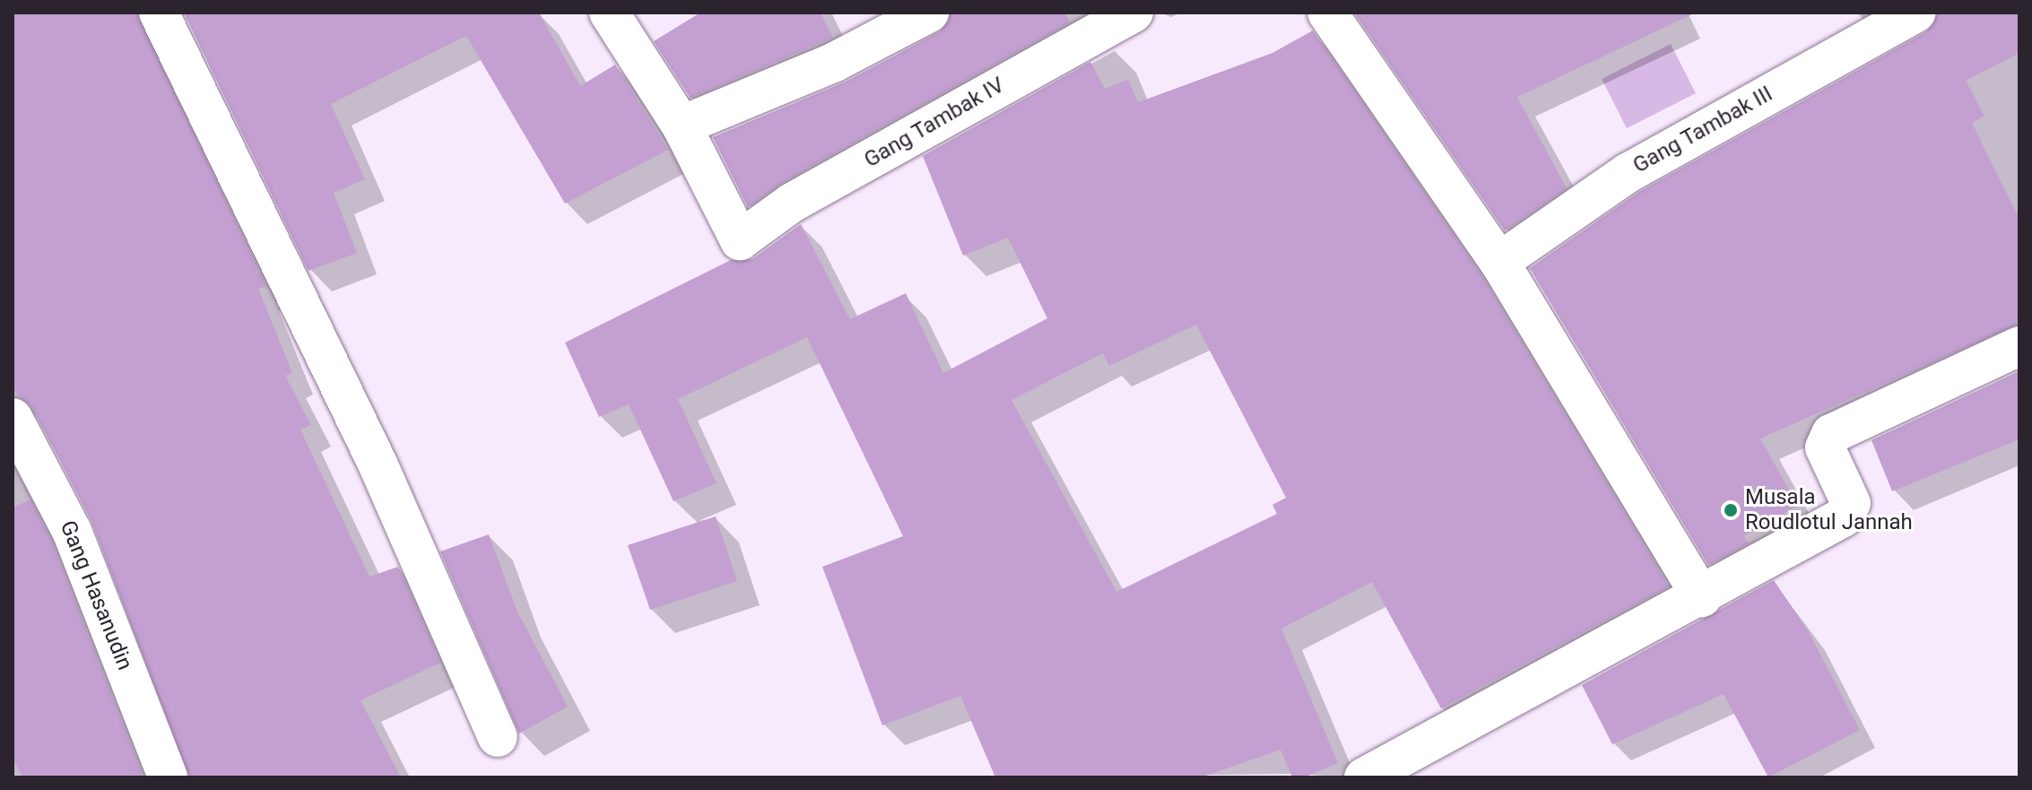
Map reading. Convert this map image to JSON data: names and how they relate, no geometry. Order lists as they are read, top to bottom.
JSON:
{
  "streets": {
    "street": ["Gang Tambak IV", "Gang Tambak III", "Gang Hasanudin"]
  },
  "places": ["Musala Roudlotul Jannah"]
}
